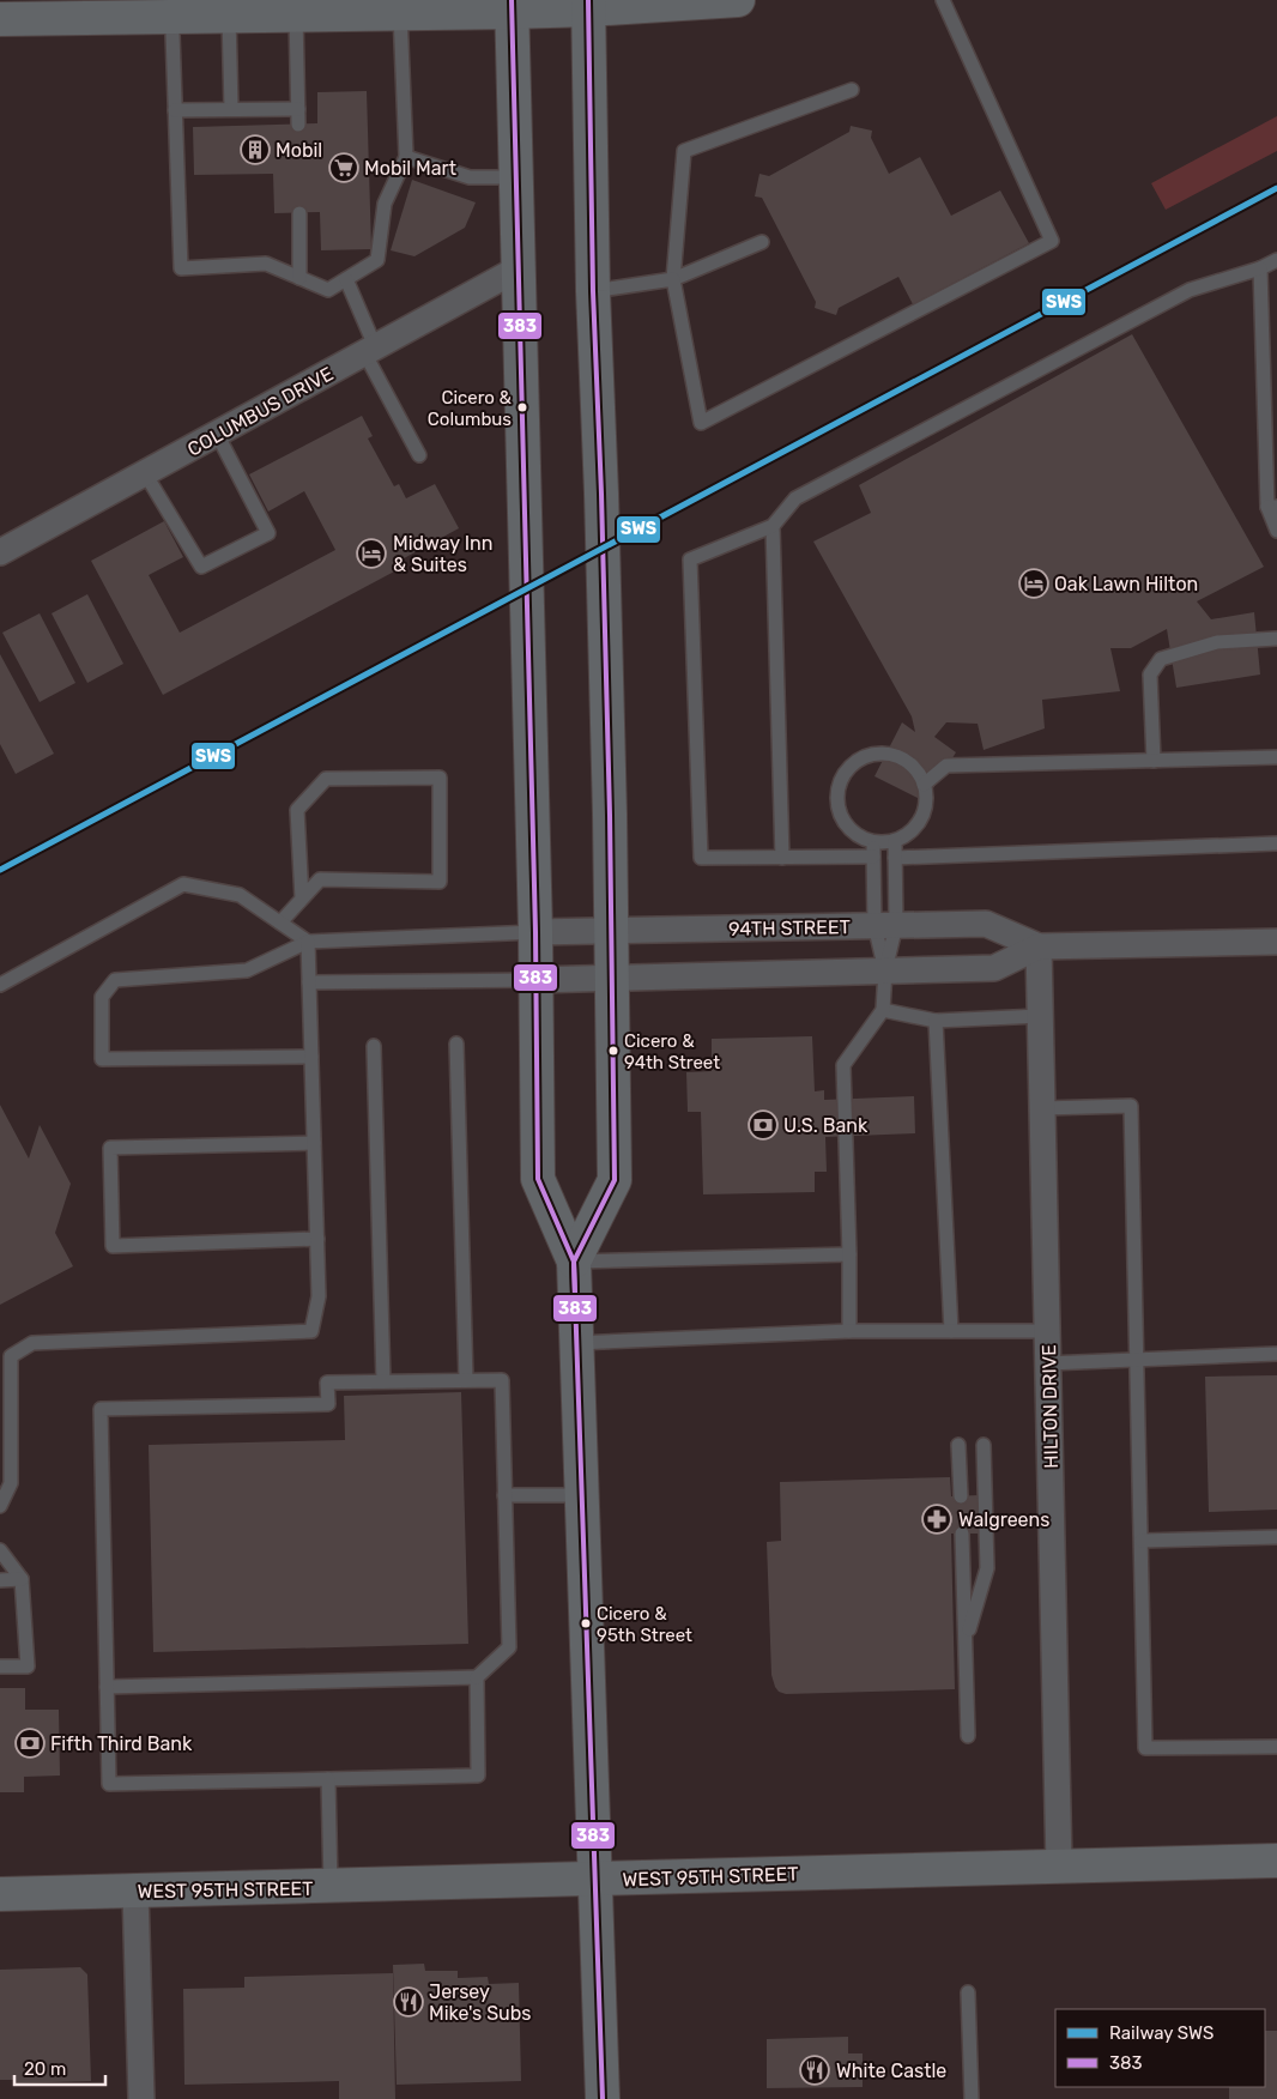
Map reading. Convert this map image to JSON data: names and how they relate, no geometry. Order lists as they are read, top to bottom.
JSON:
{
  "streets": {
    "main road": ["WEST 95TH STREET"],
    "street": ["COLUMBUS DRIVE", "94TH STREET", "HILTON DRIVE"]
  },
  "crossings": [
    ["94TH STREET", "HILTON DRIVE"],
    ["HILTON DRIVE", "WEST 95TH STREET"]
  ],
  "places": {
    "building": ["Mobil"],
    "supermarket": ["Mobil Mart"],
    "other": ["Cicero & Columbus", "Cicero & 94th Street", "Cicero & 95th Street"],
    "hotel": ["Midway Inn & Suites", "Oak Lawn Hilton"],
    "bank": ["U.S. Bank", "Fifth Third Bank"],
    "pharmacy": ["Walgreens"],
    "restaurant": ["Jersey Mike's Subs", "White Castle"]
  },
  "lines": ["transit line 383", "rail line SWS"],
  "legend": ["Railway SWS", "383"],
  "scale_bar": "20 m"
}
